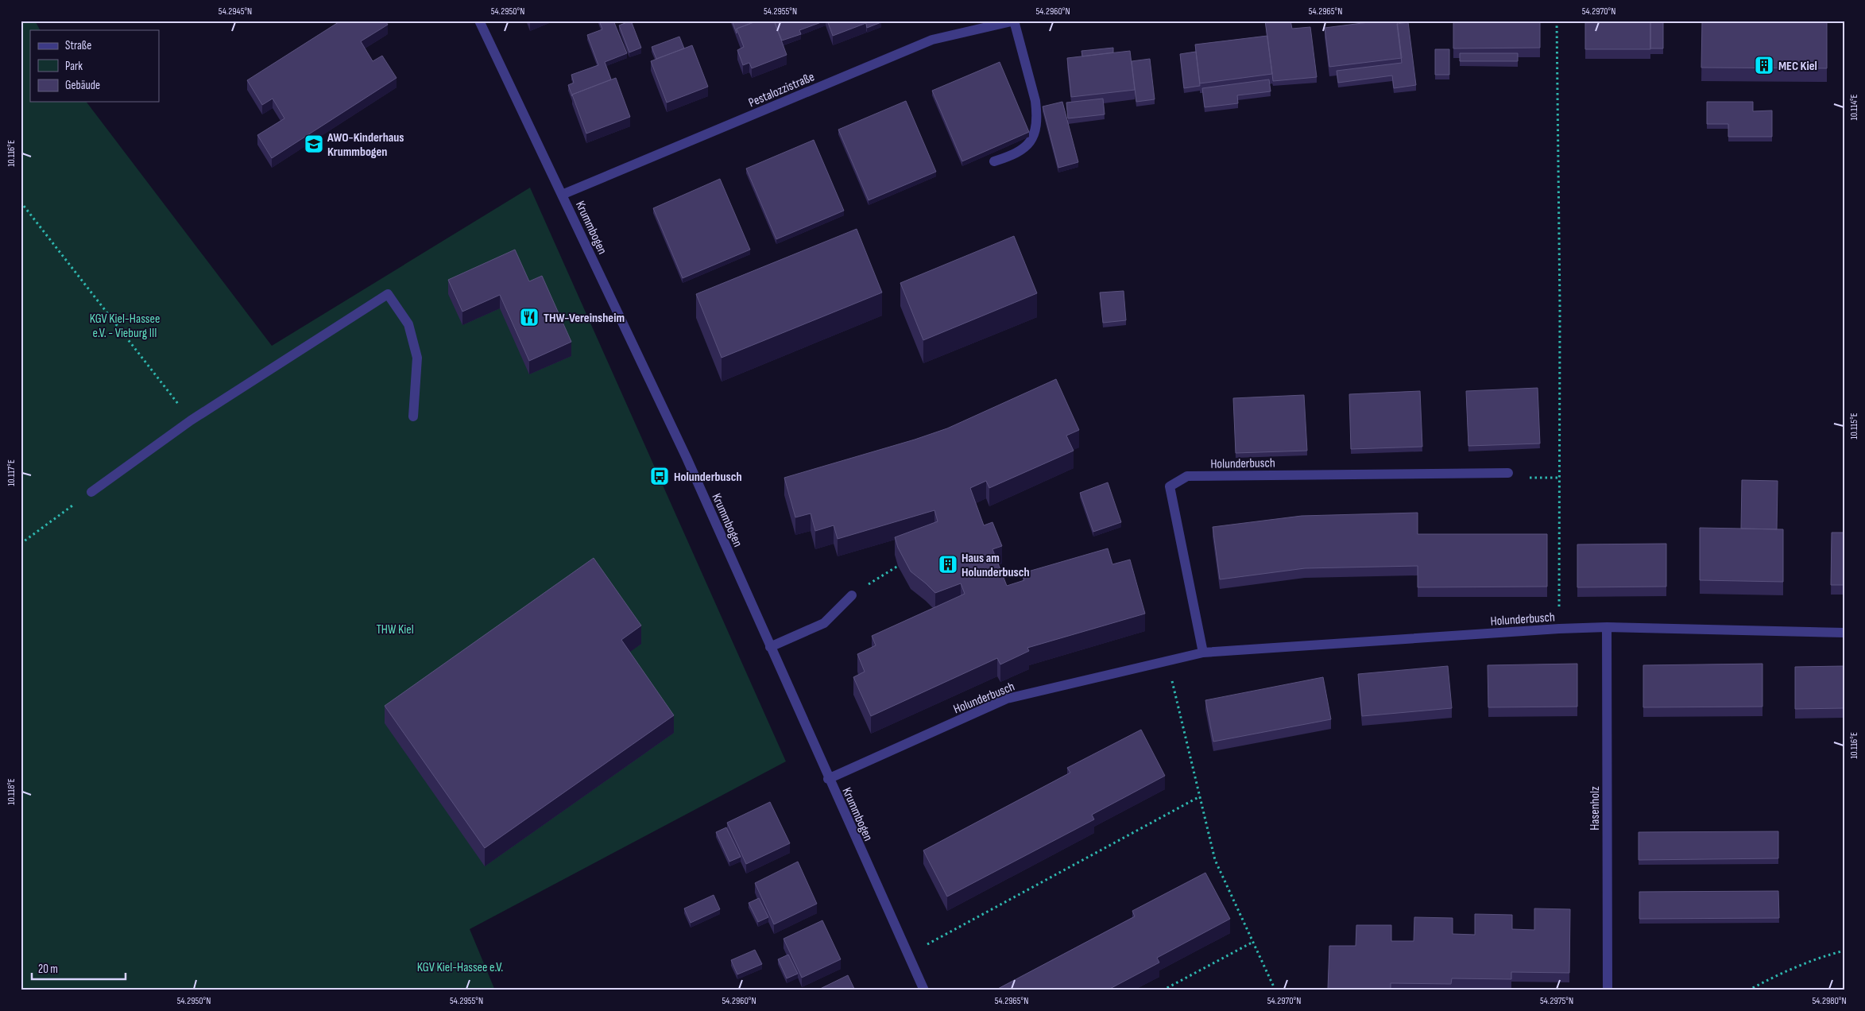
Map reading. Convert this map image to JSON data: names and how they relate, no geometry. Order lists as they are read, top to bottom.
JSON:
{
  "streets": {
    "street": [
      "Pestalozzistraße",
      "Krummbogen",
      "Holunderbusch",
      "Hasenholz"
    ]
  },
  "crossings": [
    ["Pestalozzistraße", "Krummbogen"],
    ["Krummbogen", "Holunderbusch"],
    ["Holunderbusch", "Hasenholz"]
  ],
  "parks": ["KGV Kiel-Hassee e.V. - Vieburg III", "THW Kiel", "KGV Kiel-Hassee e.V."],
  "places": {
    "building": ["MEC Kiel", "Haus am Holunderbusch"],
    "school or university": ["AWO-Kinderhaus Krummbogen"],
    "restaurant": ["THW-Vereinsheim"],
    "bus stop": ["Holunderbusch"]
  },
  "legend": ["Straße", "Park", "Gebäude"],
  "scale_bar": "20 m",
  "coordinates": [
    "54.2945°N",
    "54.2950°N",
    "54.2955°N",
    "54.2960°N",
    "54.2965°N",
    "54.2970°N",
    "10.114°E",
    "10.116°E",
    "10.115°E",
    "10.117°E",
    "10.118°E",
    "54.2975°N",
    "54.2980°N"
  ]
}
